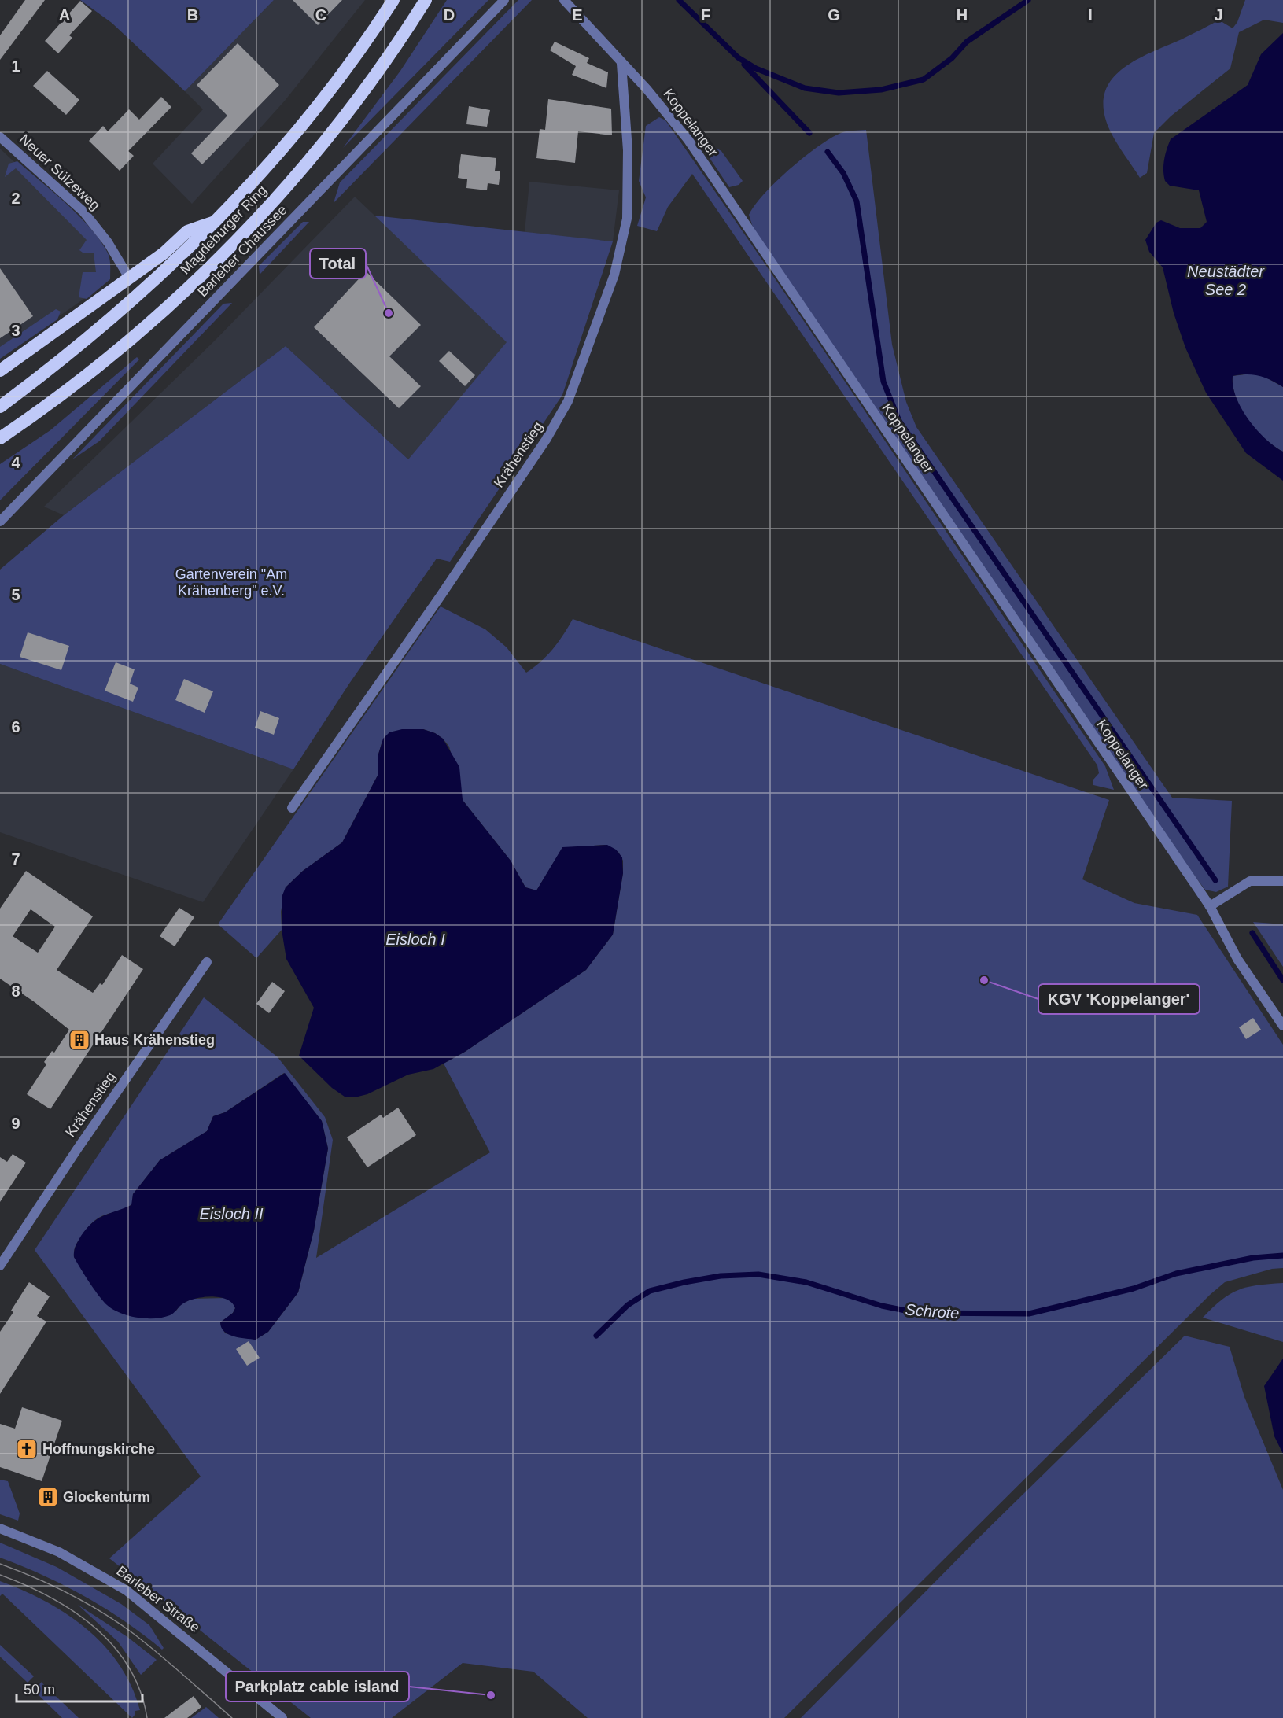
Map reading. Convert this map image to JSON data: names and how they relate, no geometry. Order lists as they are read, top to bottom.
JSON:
{
  "streets": {
    "highway": ["Magdeburger Ring"],
    "street": [
      "Koppelanger",
      "Neuer Sülzeweg",
      "Barleber Chaussee",
      "Krähenstieg",
      "Barleber Straße"
    ]
  },
  "crossings": [
    ["Koppelanger", "Krähenstieg"]
  ],
  "water": [
    "Neustädter See 2",
    "Eisloch I",
    "Eisloch II",
    "Schrote"
  ],
  "parks": ["Gartenverein \"Am Krähenberg\" e.V."],
  "places": {
    "other": ["Total", "KGV 'Koppelanger'", "Parkplatz cable island"],
    "building": ["Haus Krähenstieg", "Glockenturm"],
    "church": ["Hoffnungskirche"]
  },
  "scale_bar": "50 m",
  "grid": {
    "columns": [
      "A",
      "B",
      "C",
      "D",
      "E",
      "F",
      "G",
      "H",
      "I",
      "J"
    ],
    "rows": [
      "1",
      "2",
      "3",
      "4",
      "5",
      "6",
      "7",
      "8",
      "9"
    ]
  }
}
